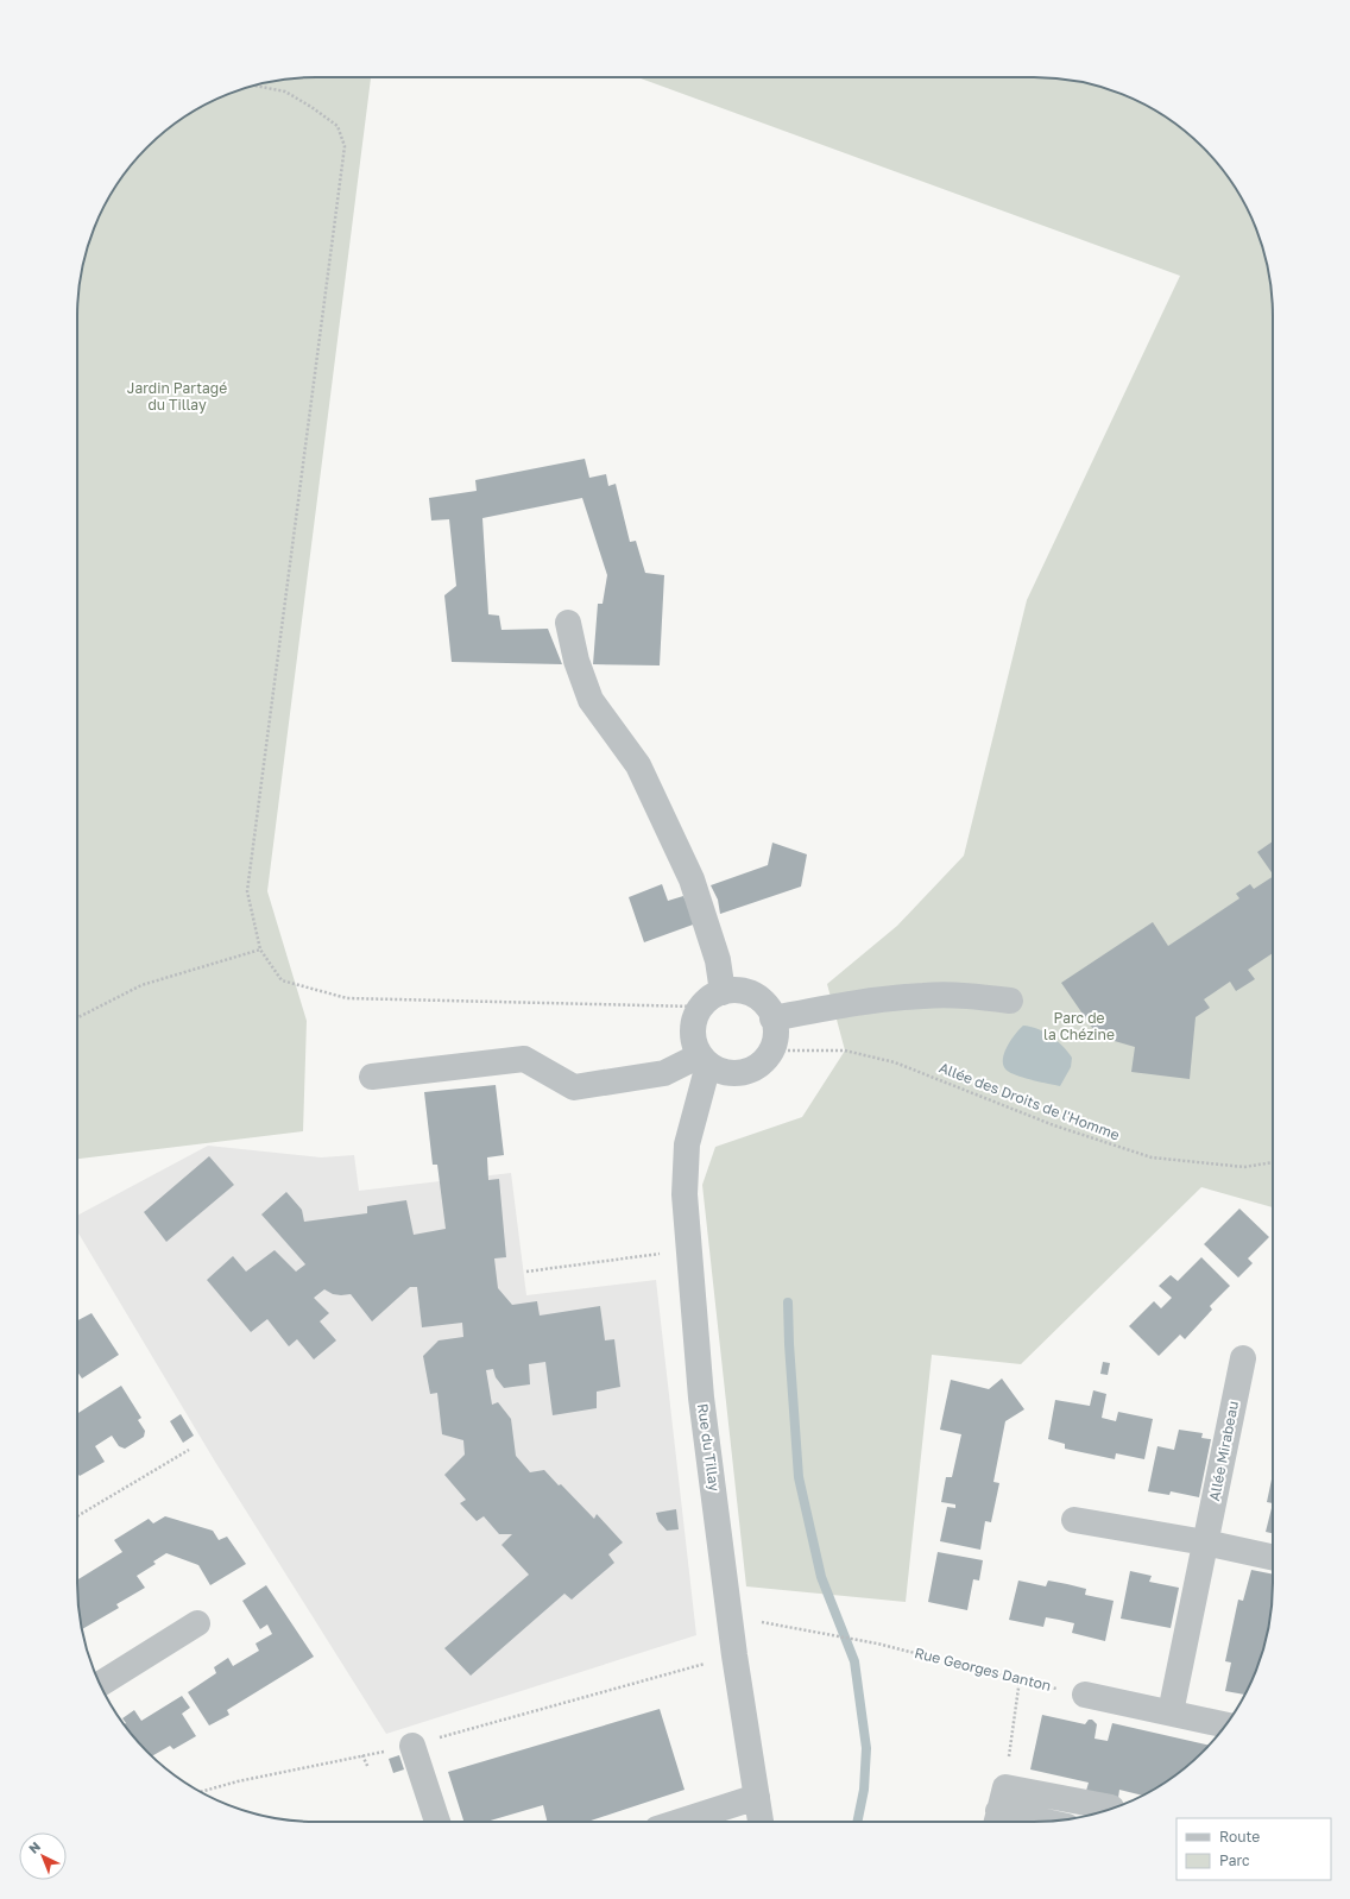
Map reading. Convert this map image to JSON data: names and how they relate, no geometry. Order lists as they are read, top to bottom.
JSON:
{
  "streets": {
    "street": ["Rue du Tillay", "Allée Mirabeau"],
    "path": ["Allée des Droits de l'Homme", "Rue Georges Danton"]
  },
  "crossings": [
    ["Allée des Droits de l'Homme", "Rue du Tillay"],
    ["Rue du Tillay", "Rue Georges Danton"]
  ],
  "parks": ["Jardin Partagé du Tillay", "Parc de la Chézine"],
  "legend": ["Route", "Parc"],
  "north": "top left"
}
